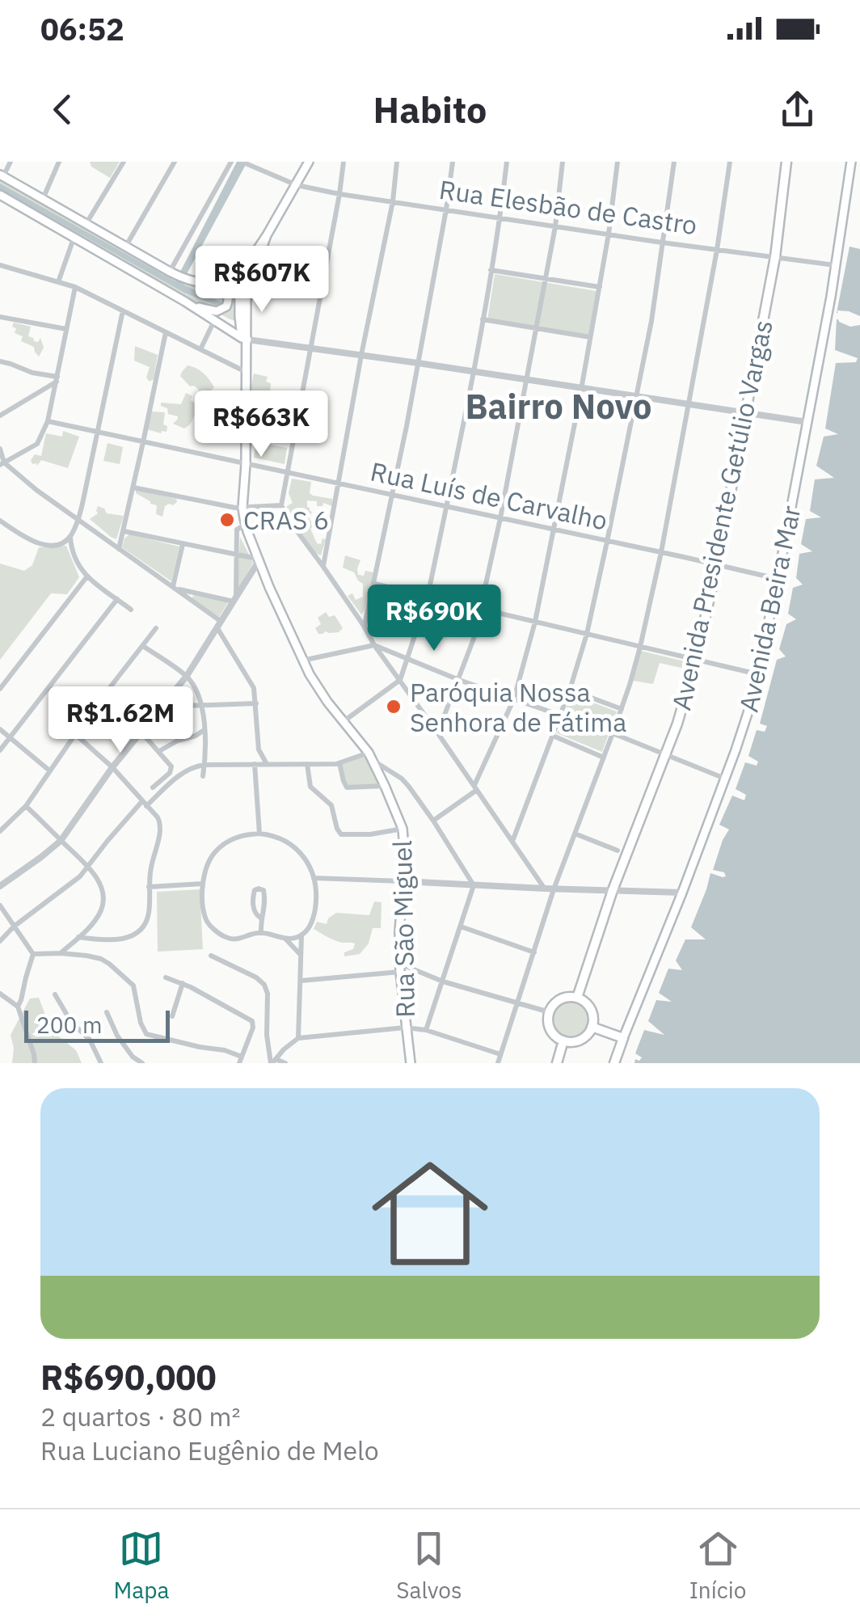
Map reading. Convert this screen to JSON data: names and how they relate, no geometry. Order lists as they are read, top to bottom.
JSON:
{
  "streets": {
    "main road": ["Avenida Presidente Getúlio Vargas", "Avenida Beira Mar", "Rua São Miguel"],
    "street": ["Rua Elesbão de Castro", "Rua Luís de Carvalho"]
  },
  "crossings": [
    ["Rua Elesbão de Castro", "Avenida Presidente Getúlio Vargas"],
    ["Rua Elesbão de Castro", "Avenida Beira Mar"],
    ["Rua Luís de Carvalho", "Avenida Presidente Getúlio Vargas"],
    ["Rua Luís de Carvalho", "Avenida Beira Mar"],
    ["Rua Luís de Carvalho", "Rua São Miguel"]
  ],
  "districts": ["Bairro Novo"],
  "places": ["CRAS 6", "Paróquia Nossa Senhora de Fátima"],
  "scale_bar": "200 m",
  "page": {
    "status": "06:52",
    "header": "Habito",
    "price": [
      "R$607K",
      "R$663K",
      "R$690K",
      "R$1.62M"
    ],
    "scale": "200 m",
    "list": [
      {
        "name": "R$690,000",
        "note": "2 quartos · 80 m² · Rua Luciano Eugênio de Melo"
      }
    ],
    "tabs": ["Mapa", "Salvos", "Início"]
  }
}
